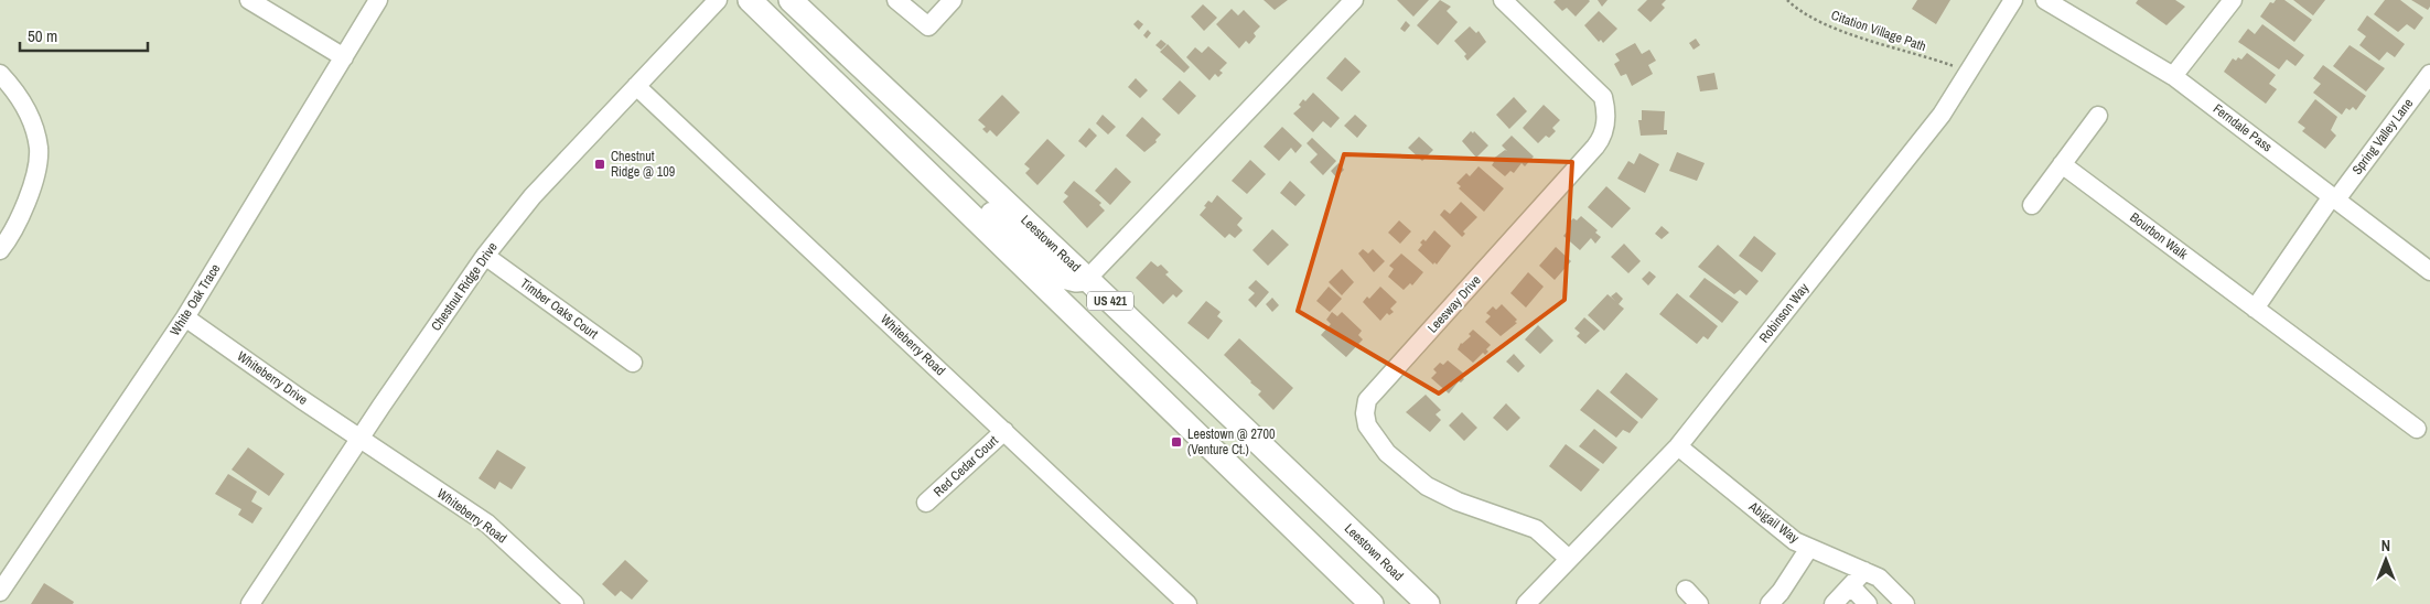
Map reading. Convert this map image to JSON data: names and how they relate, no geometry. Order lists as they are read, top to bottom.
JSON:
{
  "streets": {
    "main road": ["Leestown Road", "US 421"],
    "street": [
      "Ferndale Pass",
      "Spring Valley Lane",
      "Bourbon Walk",
      "Chestnut Ridge Drive",
      "White Oak Trace",
      "Leesway Drive",
      "Timber Oaks Court",
      "Robinson Way",
      "Whiteberry Road",
      "Whiteberry Drive",
      "Red Cedar Court",
      "Abigail Way"
    ],
    "path": ["Citation Village Path"]
  },
  "crossings": [
    ["Citation Village Path", "Robinson Way"],
    ["Ferndale Pass", "Spring Valley Lane"],
    ["Chestnut Ridge Drive", "Timber Oaks Court"],
    ["Chestnut Ridge Drive", "Whiteberry Road"],
    ["Chestnut Ridge Drive", "Whiteberry Drive"],
    ["White Oak Trace", "Whiteberry Drive"],
    ["Leesway Drive", "Robinson Way"],
    ["Robinson Way", "Abigail Way"],
    ["Whiteberry Road", "Whiteberry Drive"],
    ["Whiteberry Road", "Red Cedar Court"]
  ],
  "places": {
    "transit": ["Chestnut Ridge @ 109", "Leestown @ 2700 (Venture Ct.)"]
  },
  "scale_bar": "50 m",
  "north": "top"
}
